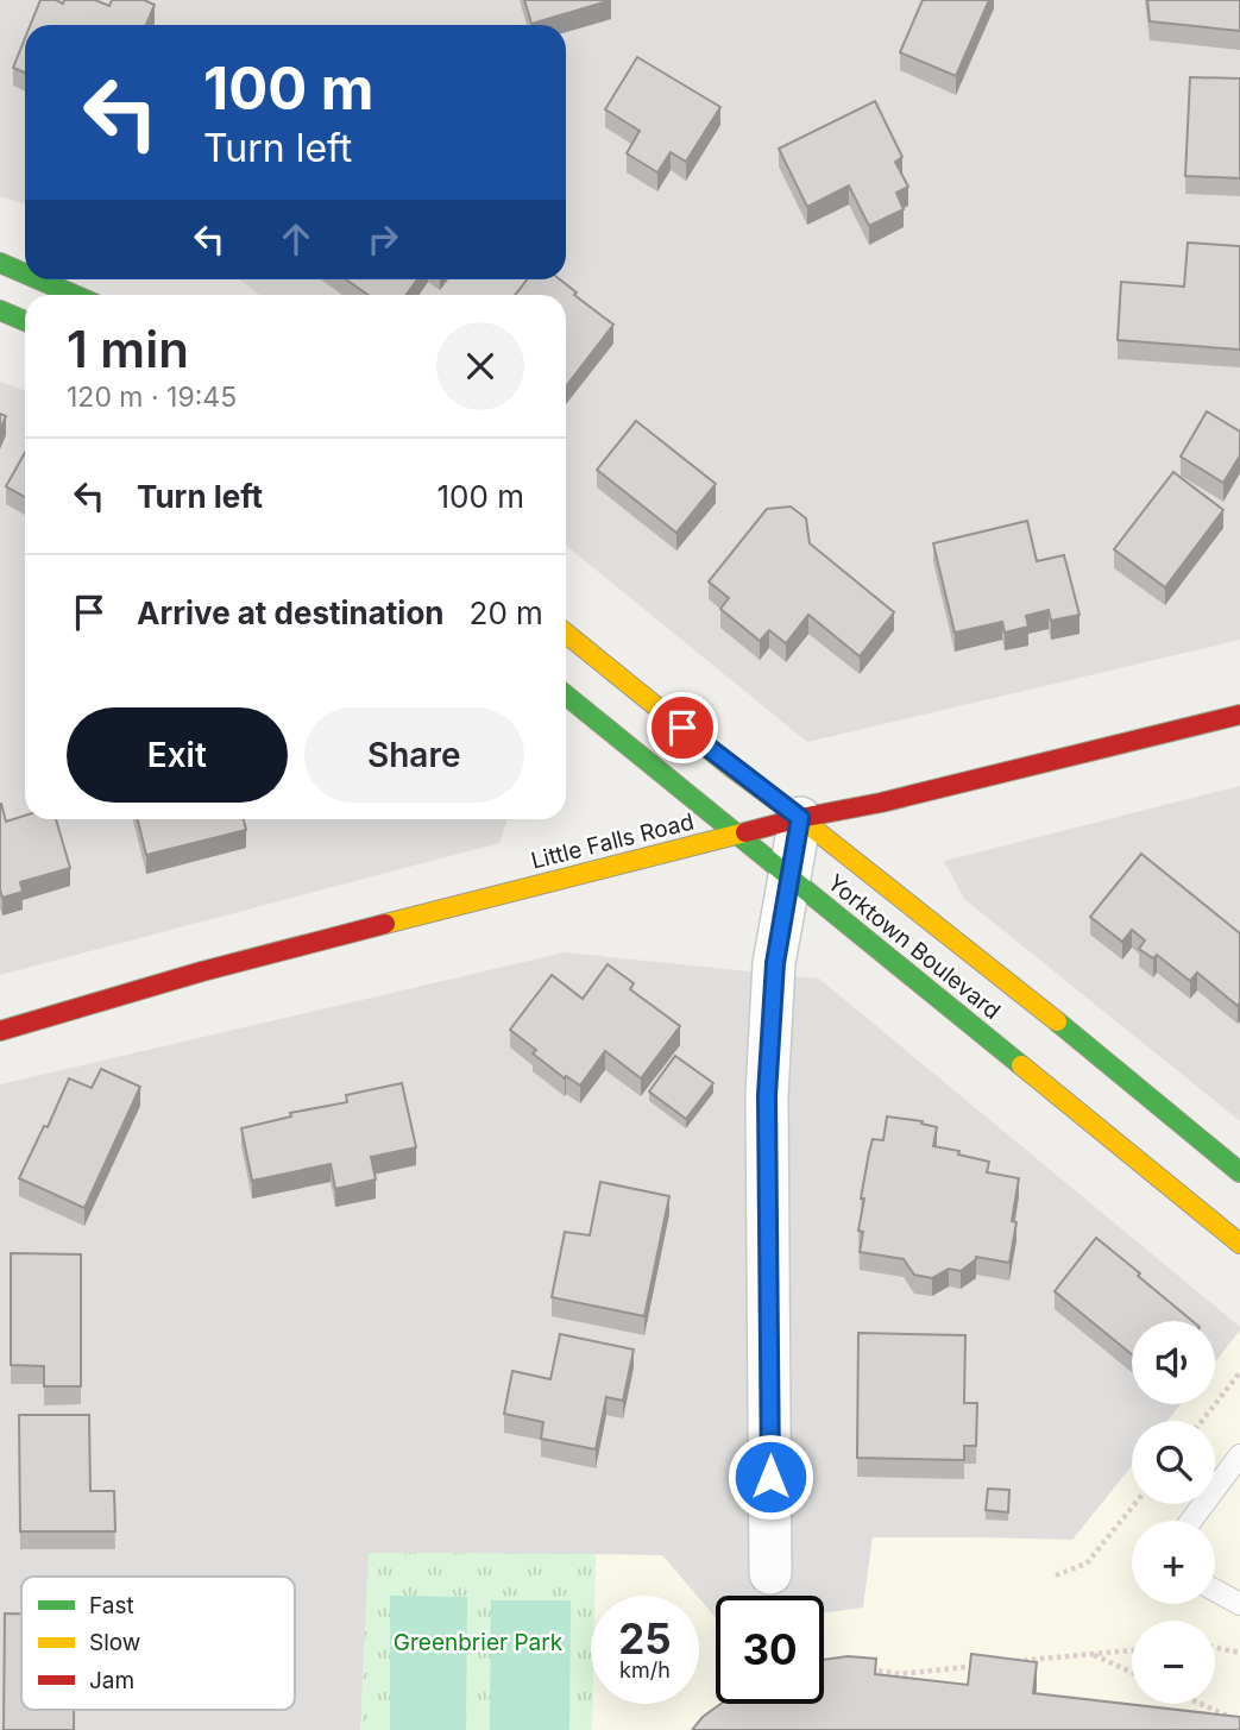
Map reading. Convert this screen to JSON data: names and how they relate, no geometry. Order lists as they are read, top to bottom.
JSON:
{
  "streets": {
    "street": ["Little Falls Road", "Yorktown Boulevard"]
  },
  "crossings": [
    ["Little Falls Road", "Yorktown Boulevard"]
  ],
  "parks": ["Greenbrier Park"],
  "legend": ["Fast", "Slow", "Jam"],
  "page": {
    "turn": ["100 m", "Turn left"],
    "heading": ["1 min", "120 m · 19:45"],
    "list": [
      {
        "name": "Turn left",
        "value": "100 m"
      },
      {
        "name": "Arrive at destination",
        "value": "20 m"
      }
    ],
    "buttons": ["Exit", "Share"],
    "map_buttons": ["+", "−"],
    "speed": "25 km/h",
    "limit": "30"
  }
}
